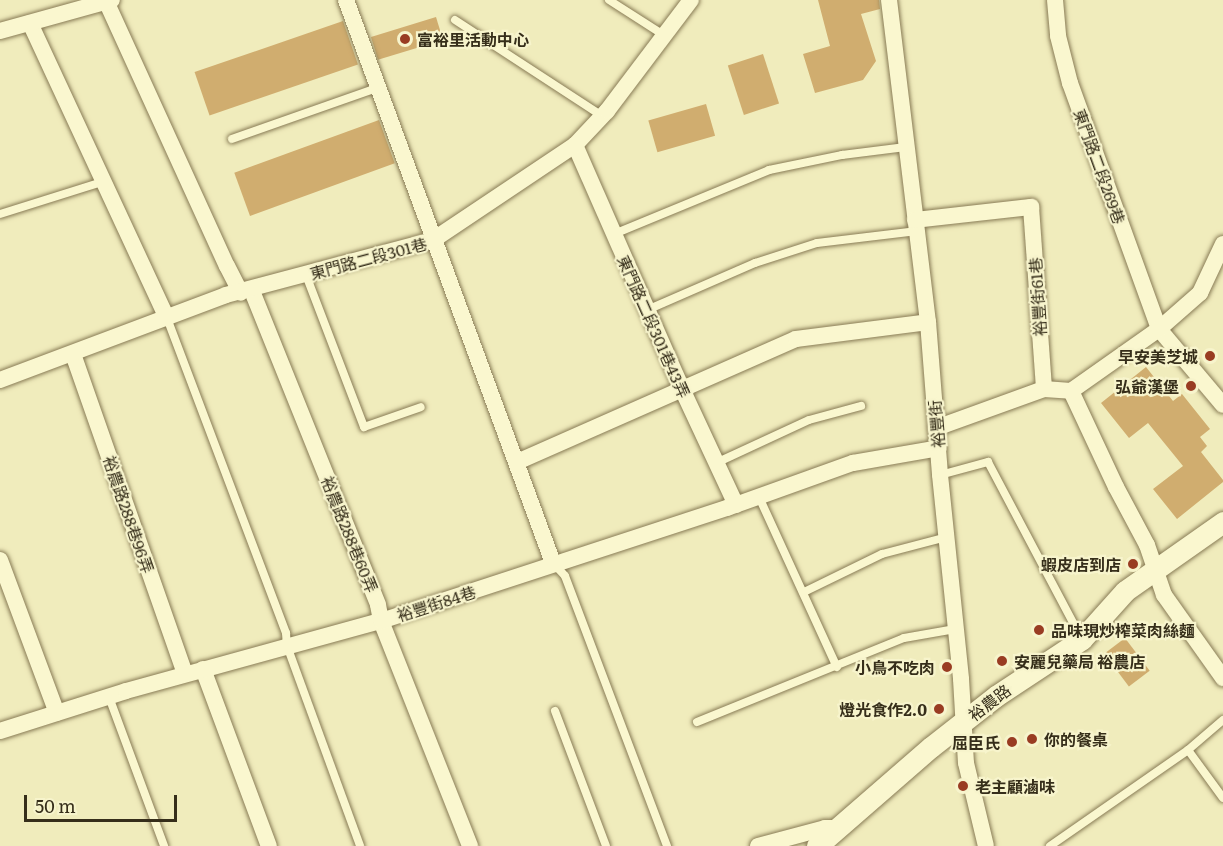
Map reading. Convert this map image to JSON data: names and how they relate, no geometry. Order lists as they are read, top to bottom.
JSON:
{
  "streets": {
    "street": [
      "東門路二段269巷",
      "東門路二段301巷",
      "裕豐街61巷",
      "東門路二段301巷43弄",
      "裕豐街",
      "裕農路288巷96弄",
      "裕農路288巷60弄",
      "裕豐街84巷",
      "裕農路"
    ]
  },
  "crossings": [
    ["東門路二段301巷", "東門路二段301巷43弄"],
    ["東門路二段301巷", "裕農路288巷96弄"],
    ["東門路二段301巷", "裕農路288巷60弄"],
    ["裕豐街61巷", "裕豐街"],
    ["東門路二段301巷43弄", "裕豐街84巷"],
    ["裕豐街", "裕豐街84巷"],
    ["裕豐街", "裕農路"],
    ["裕農路288巷96弄", "裕豐街84巷"],
    ["裕農路288巷60弄", "裕豐街84巷"]
  ],
  "places": [
    "富裕里活動中心",
    "早安美芝城",
    "弘爺漢堡",
    "蝦皮店到店",
    "品味現炒榨菜肉絲麵",
    "安麗兒藥局 裕農店",
    "小鳥不吃肉",
    "燈光食作2.0",
    "你的餐桌",
    "屈臣氏",
    "老主顧滷味"
  ],
  "scale_bar": "50 m"
}
